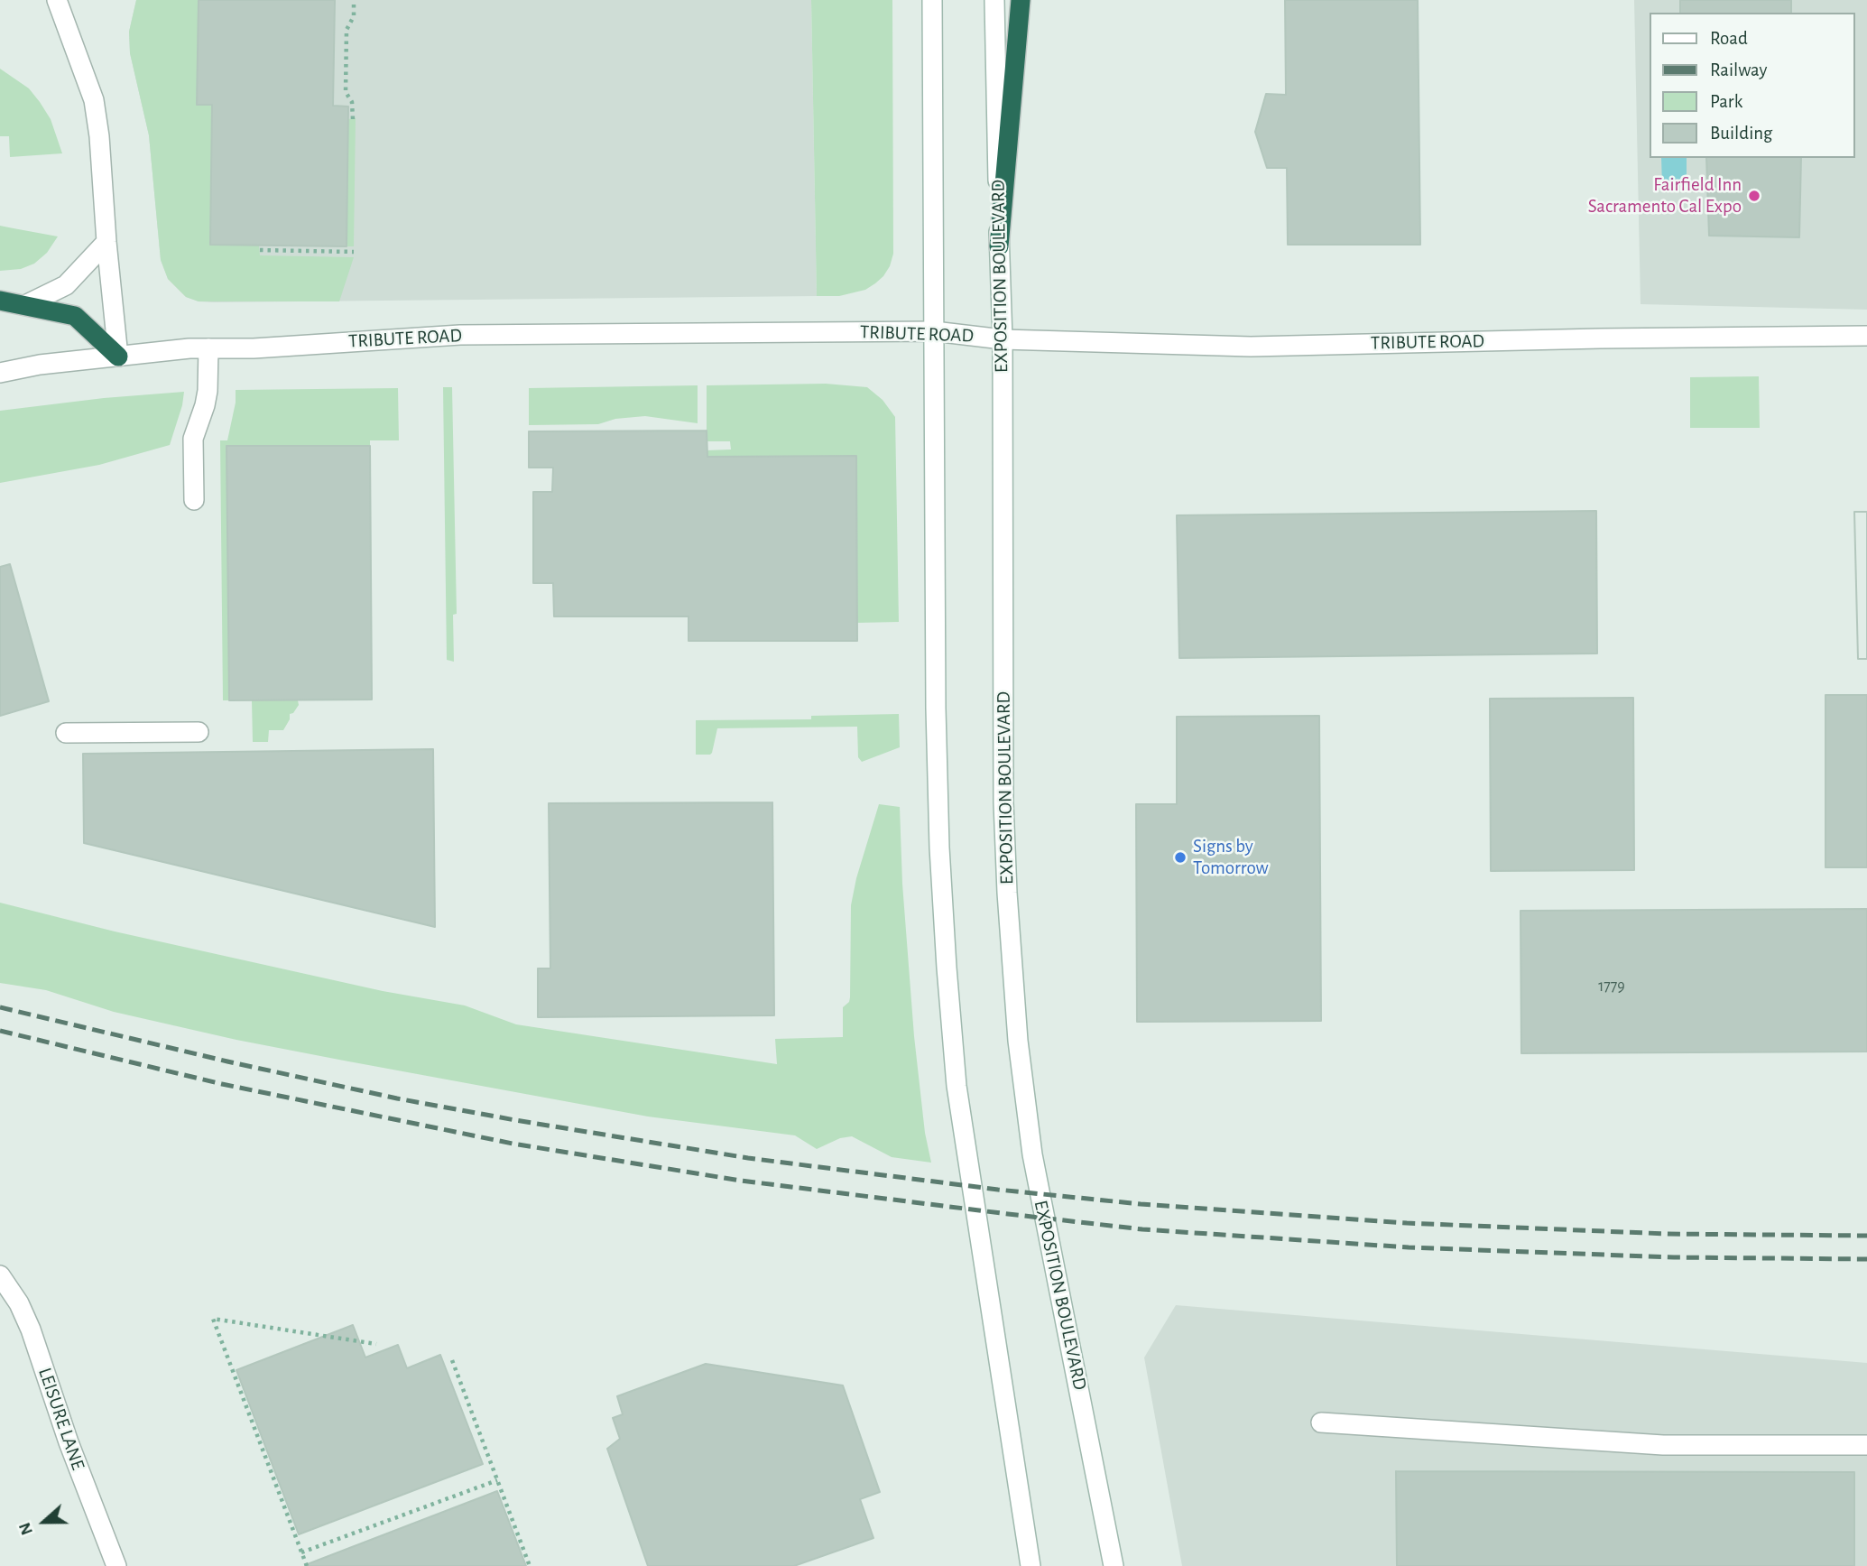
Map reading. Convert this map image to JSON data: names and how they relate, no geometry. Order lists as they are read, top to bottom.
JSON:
{
  "streets": {
    "main road": ["EXPOSITION BOULEVARD", "TRIBUTE ROAD", "LEISURE LANE"]
  },
  "crossings": [
    ["EXPOSITION BOULEVARD", "TRIBUTE ROAD"]
  ],
  "places": ["Fairfield Inn Sacramento Cal Expo", "Signs by Tomorrow"],
  "house_numbers": ["1779"],
  "legend": [
    "Road",
    "Railway",
    "Park",
    "Building"
  ],
  "north": "left"
}
